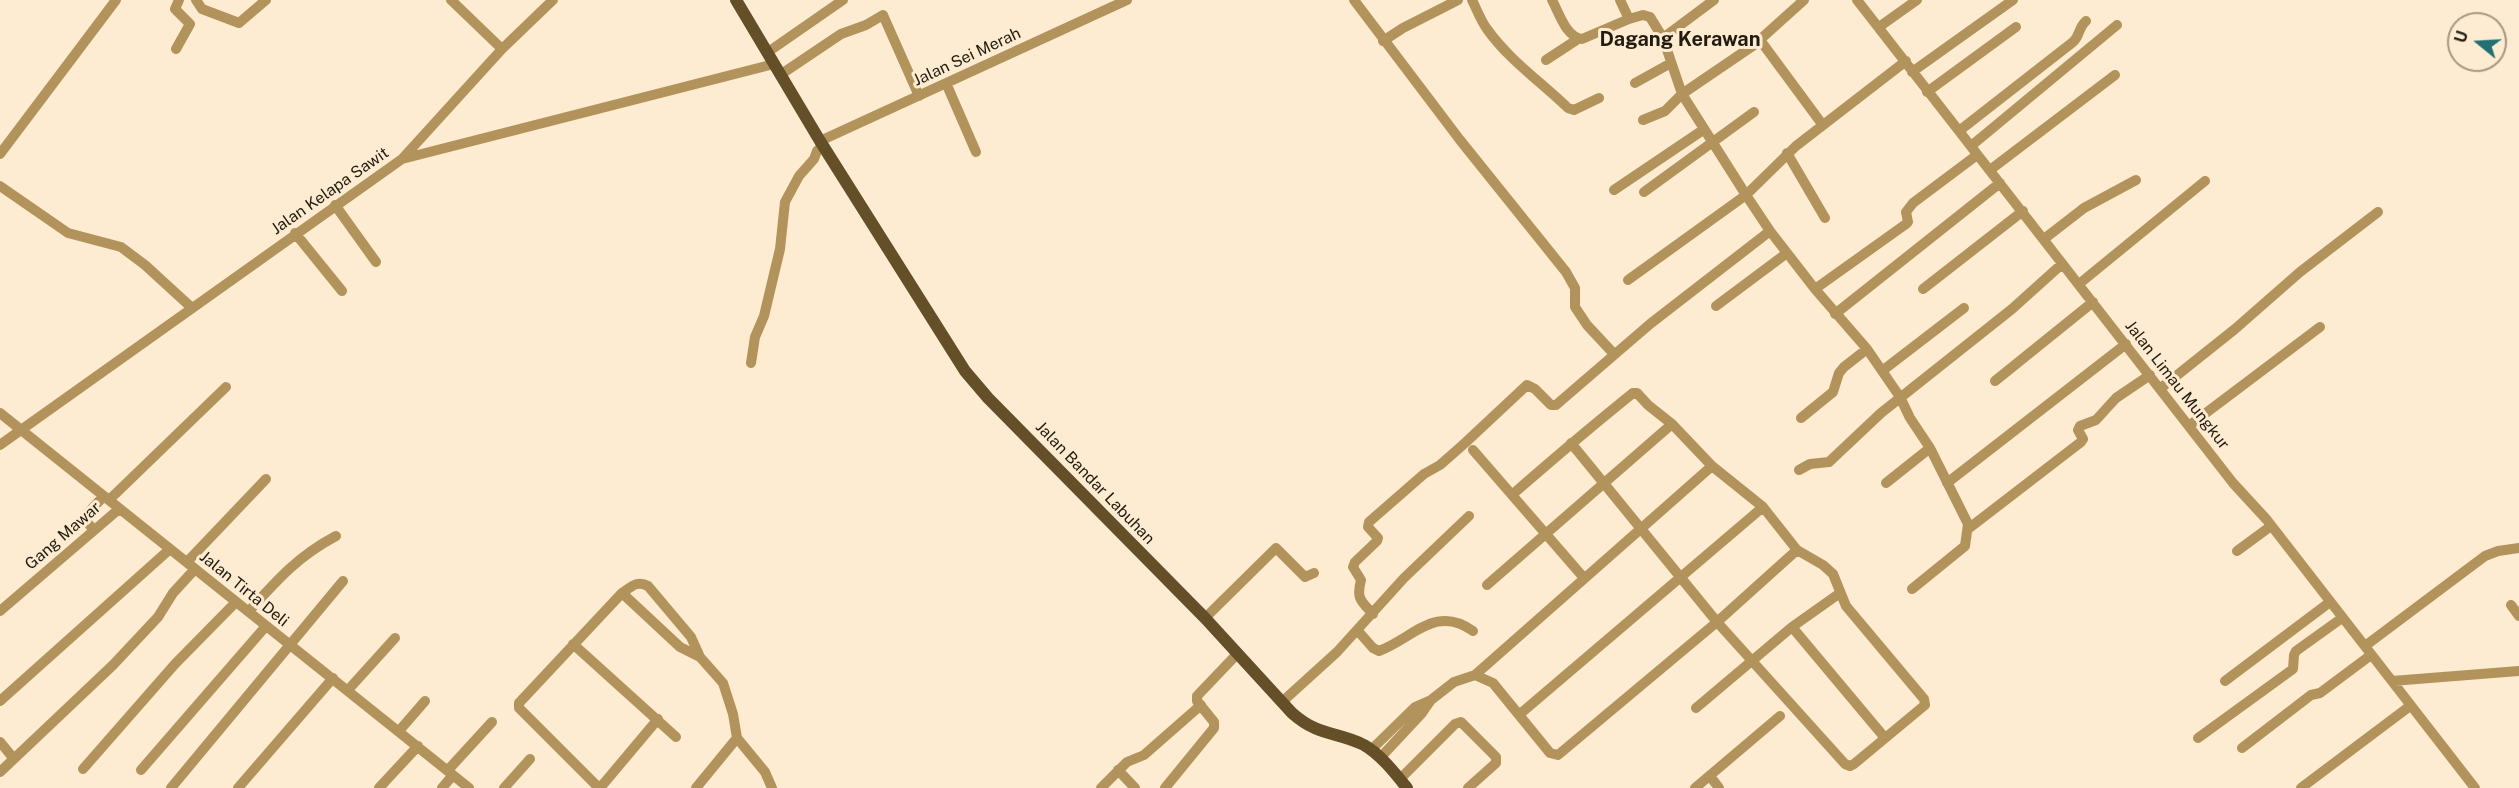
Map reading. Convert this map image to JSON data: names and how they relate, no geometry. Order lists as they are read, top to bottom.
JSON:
{
  "streets": {
    "main road": ["Jalan Bandar Labuhan"],
    "street": [
      "Jalan Sei Merah",
      "Jalan Kelapa Sawit",
      "Jalan Limau Mungkur",
      "Gang Mawar",
      "Jalan Tirta Deli"
    ]
  },
  "crossings": [
    ["Jalan Sei Merah", "Jalan Bandar Labuhan"],
    ["Jalan Kelapa Sawit", "Jalan Bandar Labuhan"],
    ["Jalan Kelapa Sawit", "Jalan Tirta Deli"],
    ["Gang Mawar", "Jalan Tirta Deli"]
  ],
  "districts": ["Dagang Kerawan"],
  "north": "left"
}
